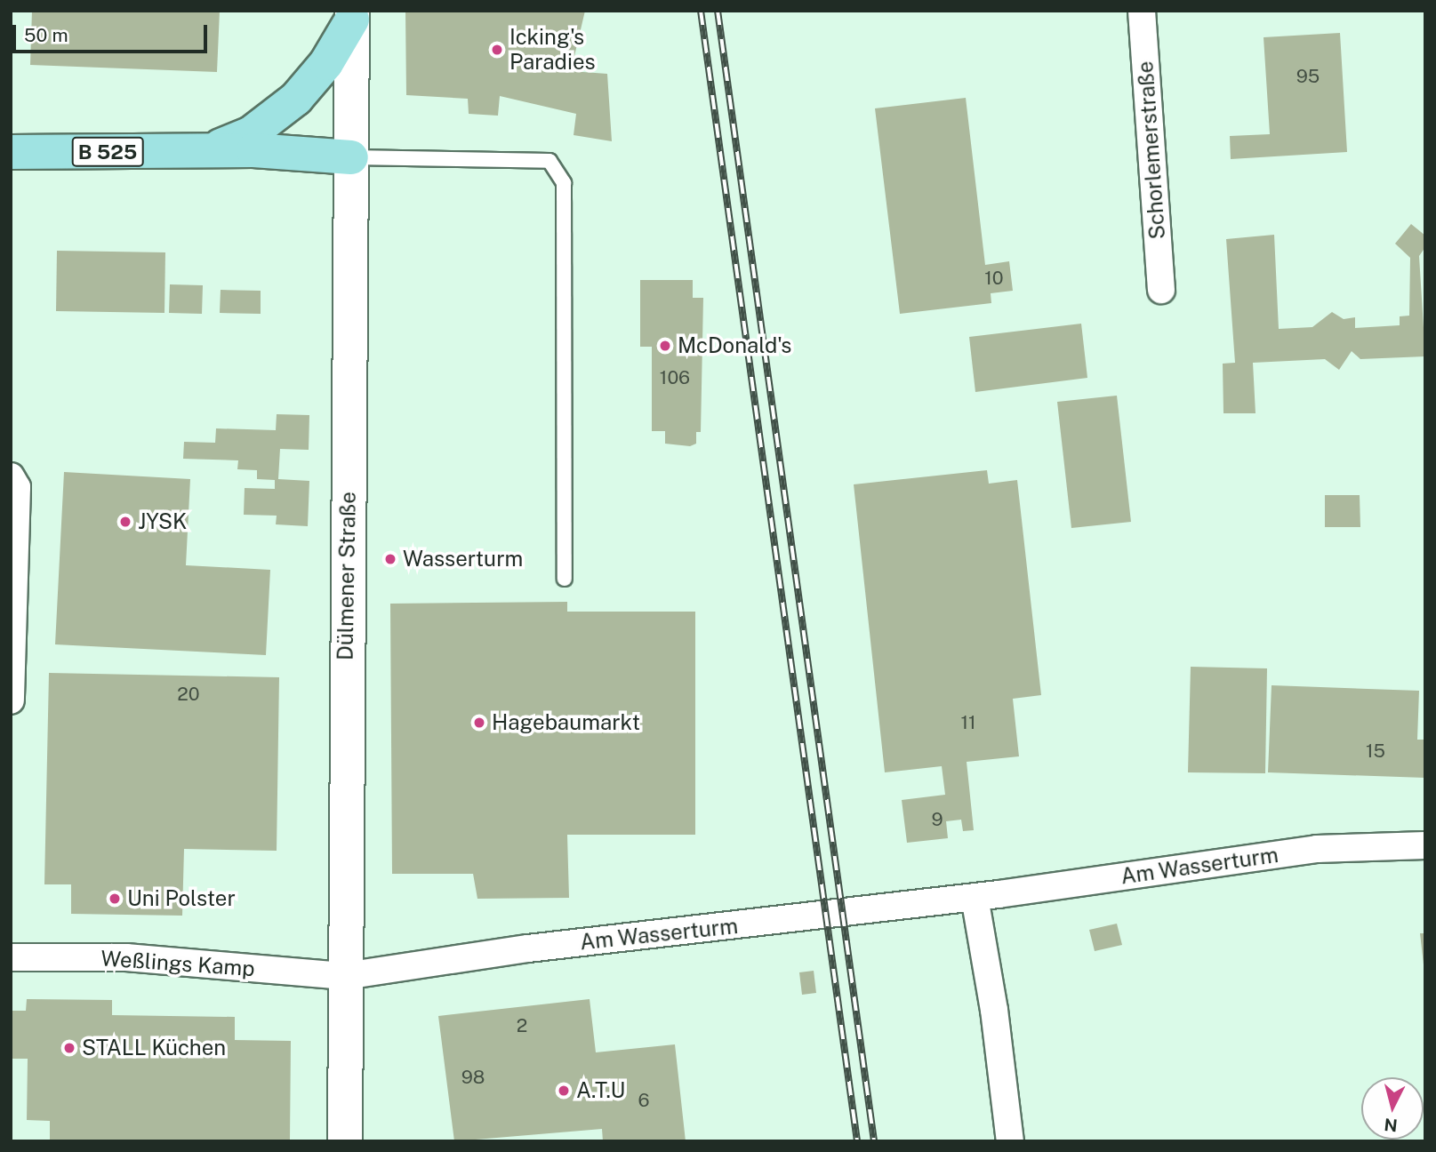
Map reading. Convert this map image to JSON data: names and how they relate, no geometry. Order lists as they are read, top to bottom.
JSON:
{
  "streets": {
    "main road": ["B 525"],
    "street": [
      "Schorlemerstraße",
      "Dülmener Straße",
      "Am Wasserturm",
      "Weßlings Kamp"
    ]
  },
  "crossings": [
    ["B 525", "Dülmener Straße"],
    ["Dülmener Straße", "Am Wasserturm"],
    ["Dülmener Straße", "Weßlings Kamp"],
    ["Am Wasserturm", "Weßlings Kamp"]
  ],
  "places": [
    "Icking's Paradies",
    "McDonald's",
    "JYSK",
    "Wasserturm",
    "Hagebaumarkt",
    "Uni Polster",
    "STALL Küchen",
    "A.T.U"
  ],
  "house_numbers": [
    "95",
    "10",
    "106",
    "20",
    "11",
    "15",
    "9",
    "2",
    "98",
    "6"
  ],
  "scale_bar": "50 m",
  "north": "bottom"
}
